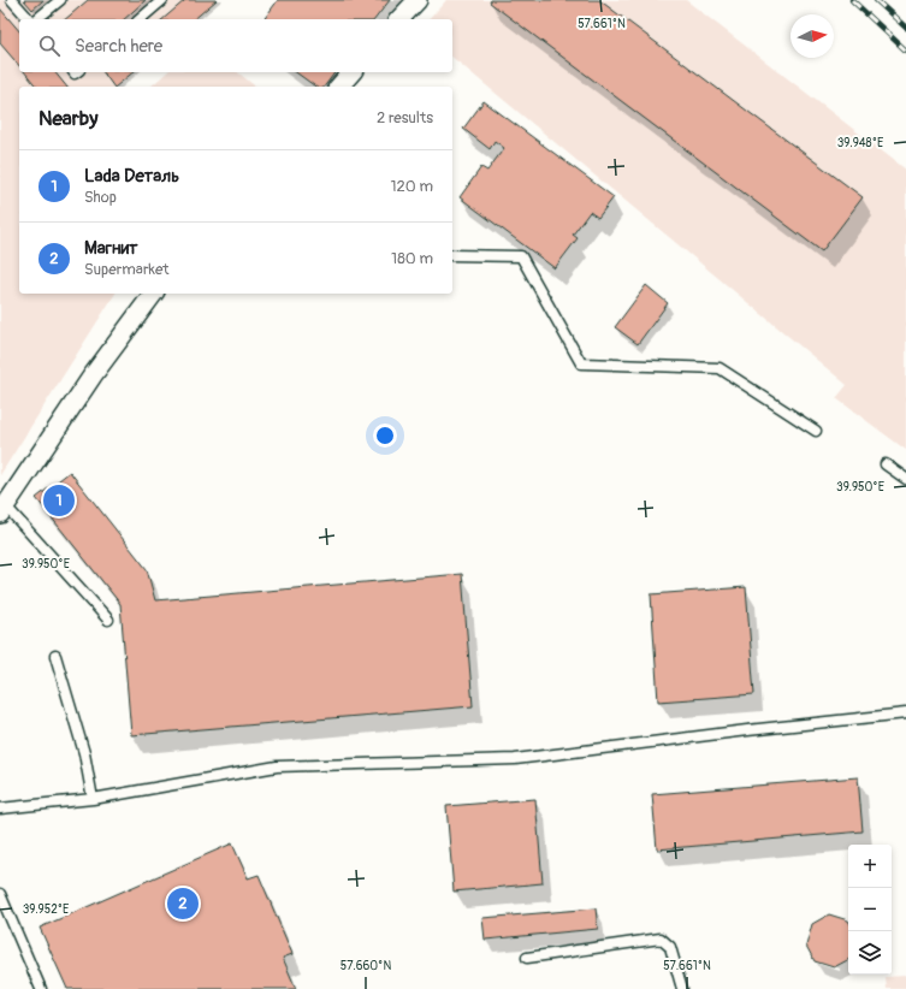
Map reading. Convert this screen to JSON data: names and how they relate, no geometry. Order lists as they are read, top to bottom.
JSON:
{
  "north": "right",
  "page": {
    "search": "Search here",
    "heading": ["Nearby", "2 results"],
    "list": [
      {
        "mark": "1",
        "name": "Lada Dеталь",
        "note": "Shop",
        "value": "120 m"
      },
      {
        "mark": "2",
        "name": "Магнит",
        "note": "Supermarket",
        "value": "180 m"
      }
    ],
    "pins": ["1", "2"],
    "map_buttons": ["+", "−"]
  },
  "coordinates": [
    "57.661°N",
    "39.948°E",
    "39.950°E",
    "39.952°E",
    "57.660°N"
  ]
}
